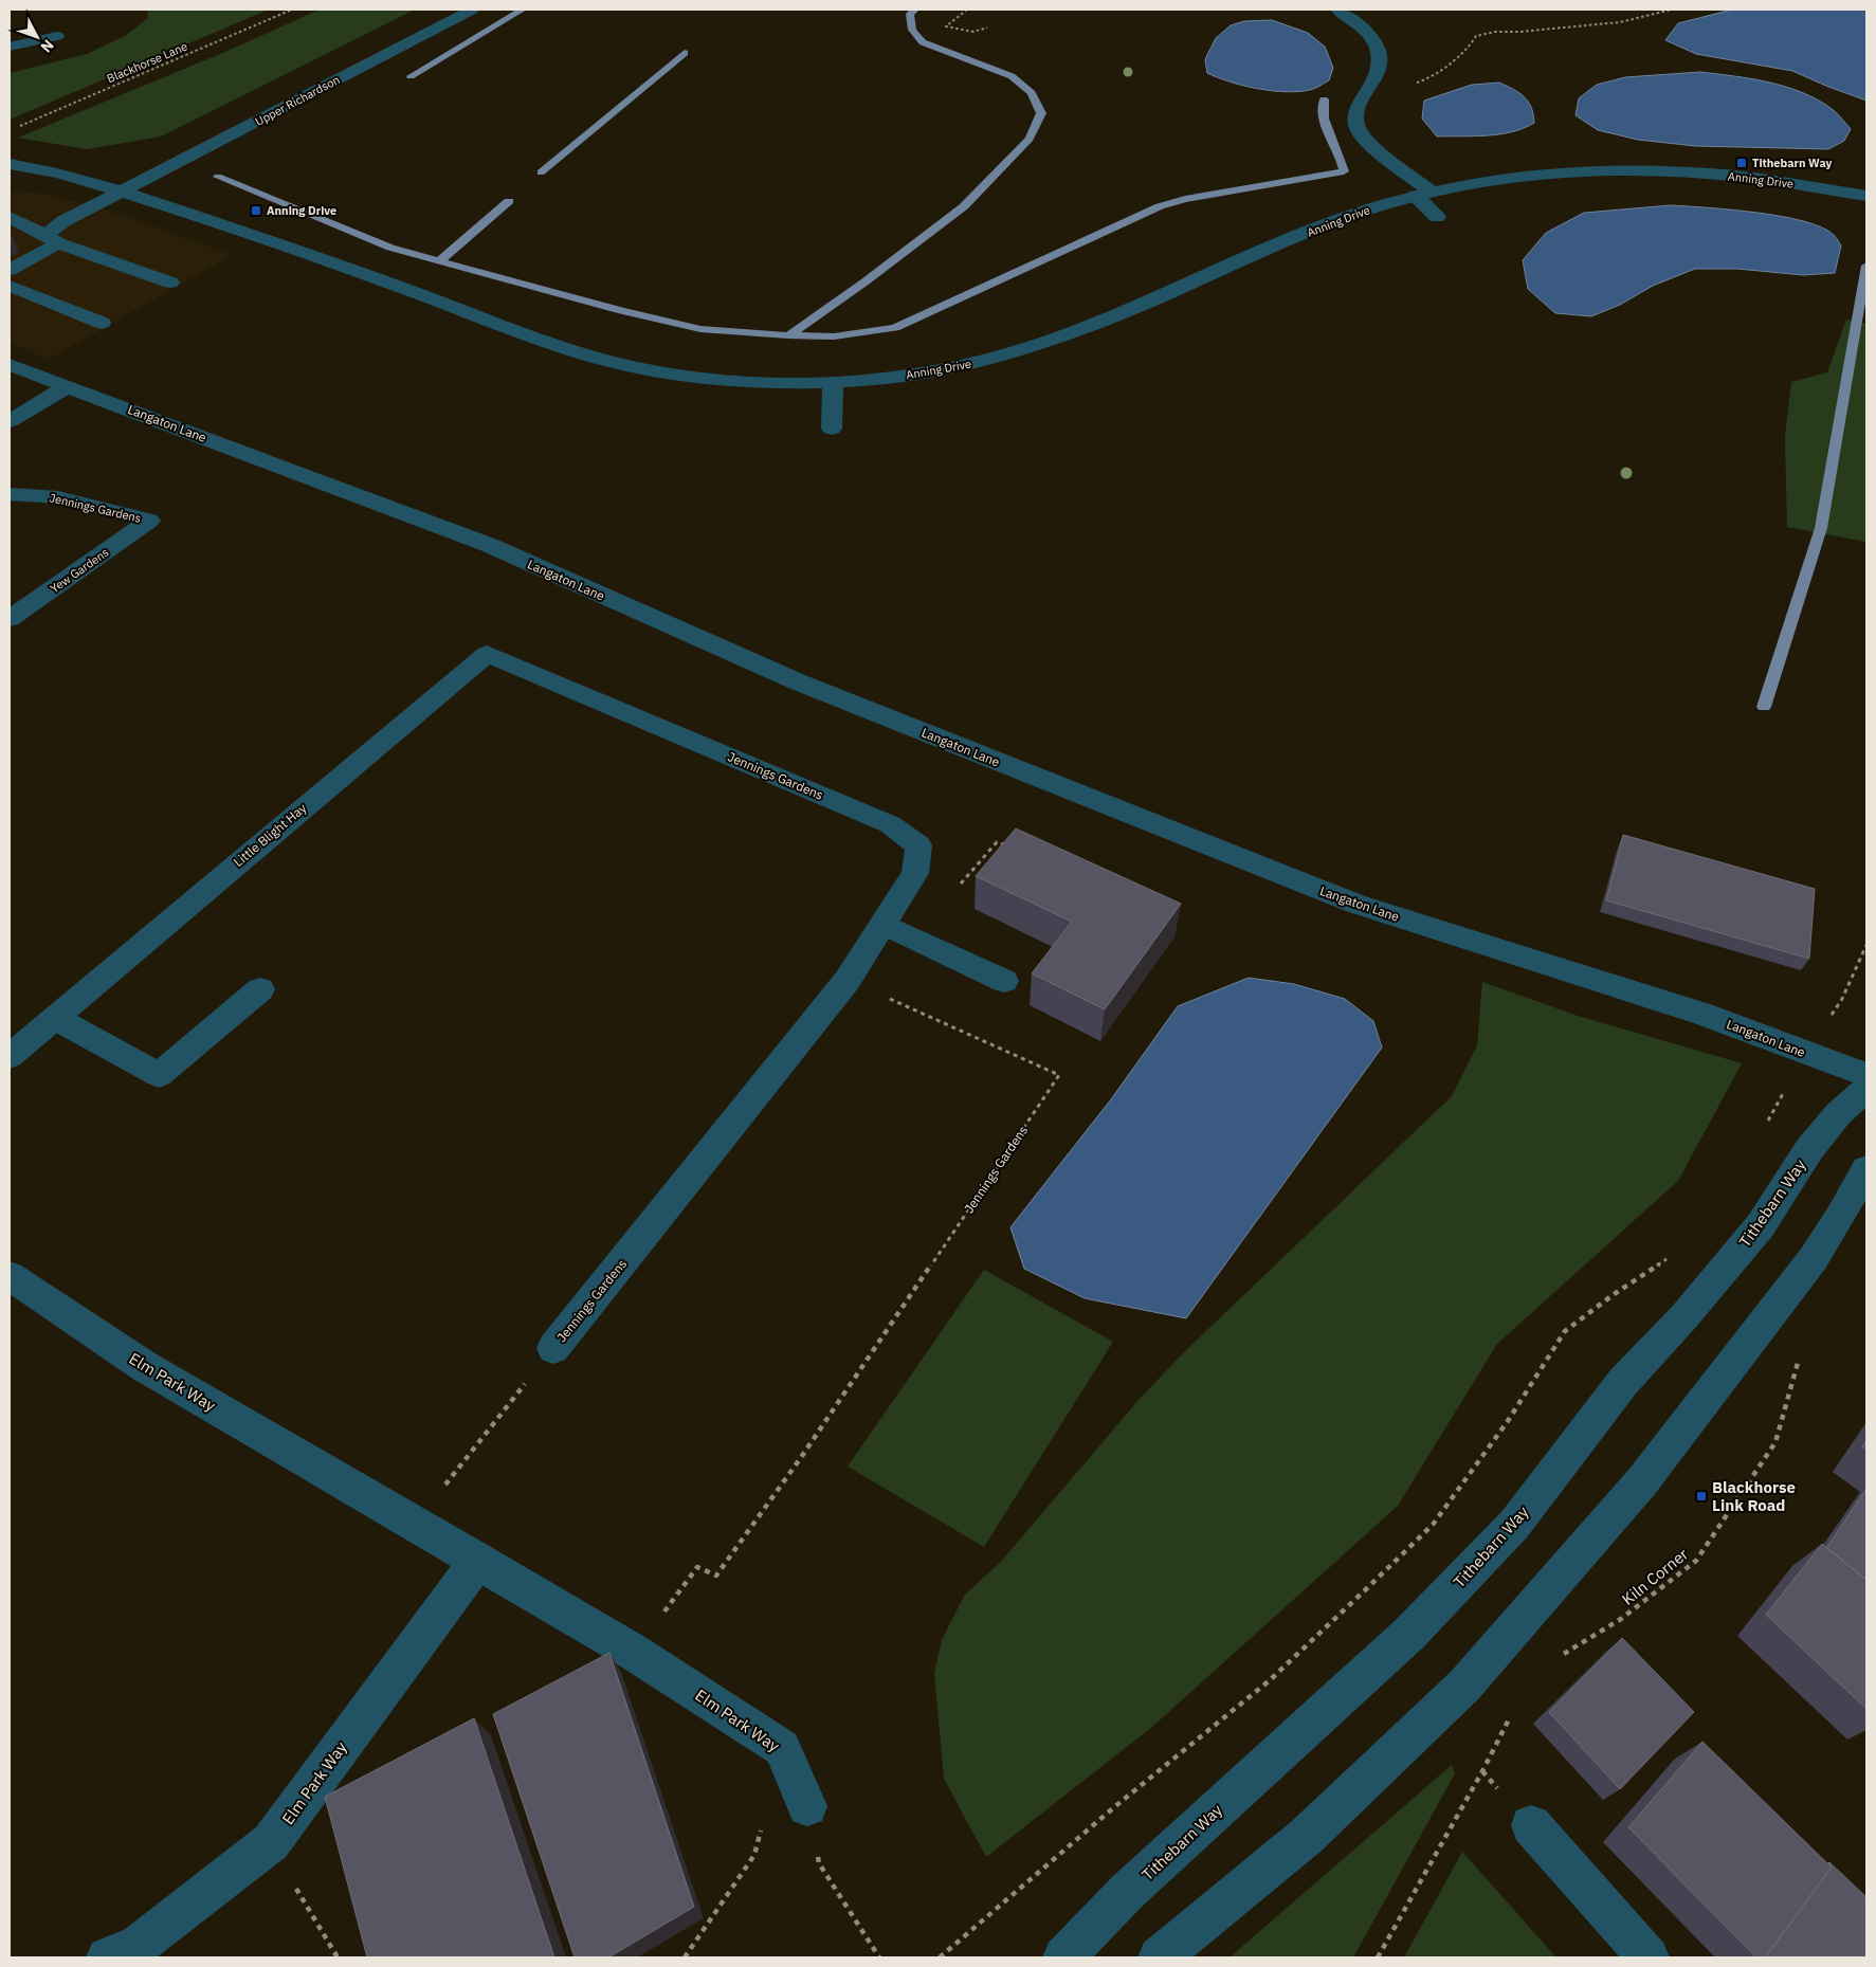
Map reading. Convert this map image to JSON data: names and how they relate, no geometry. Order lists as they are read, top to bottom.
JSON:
{
  "streets": {
    "street": [
      "Upper Richardson",
      "Anning Drive",
      "Langaton Lane",
      "Jennings Gardens",
      "Yew Gardens",
      "Little Blight Hay",
      "Tithebarn Way",
      "Elm Park Way"
    ],
    "path": ["Blackhorse Lane", "Kiln Corner"]
  },
  "crossings": [
    ["Upper Richardson", "Anning Drive"],
    ["Jennings Gardens", "Yew Gardens"],
    ["Jennings Gardens", "Little Blight Hay"],
    ["Jennings Gardens", "Elm Park Way"]
  ],
  "places": {
    "transit": ["Tithebarn Way", "Anning Drive", "Blackhorse Link Road"]
  },
  "north": "bottom right"
}
